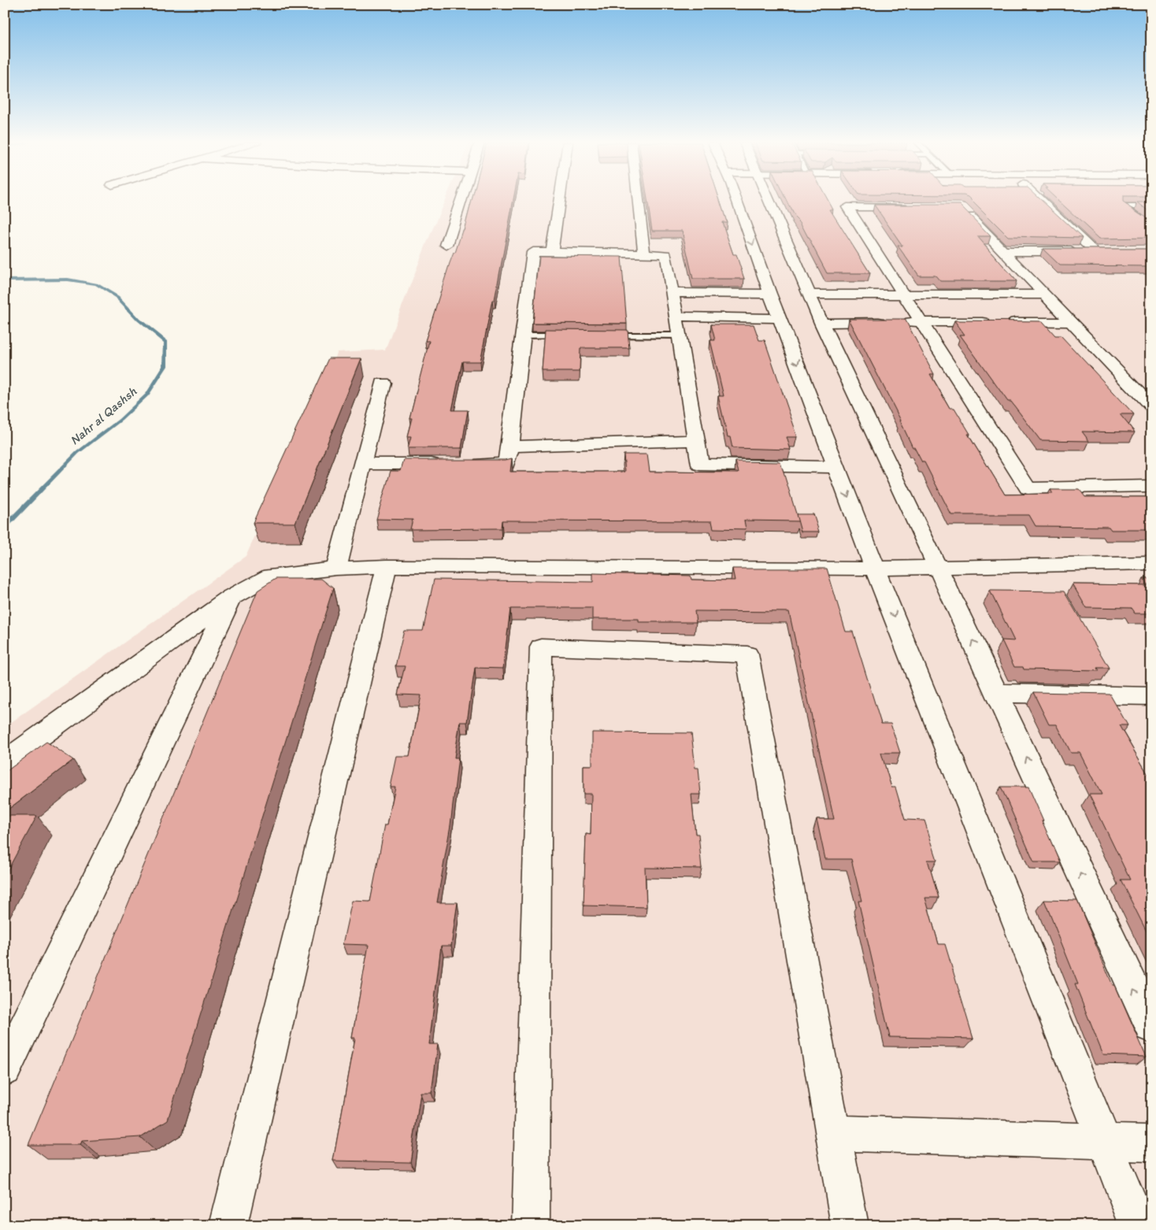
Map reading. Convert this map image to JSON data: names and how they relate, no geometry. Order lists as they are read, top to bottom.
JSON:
{
  "water": ["Nahr al Qashsh"]
}
